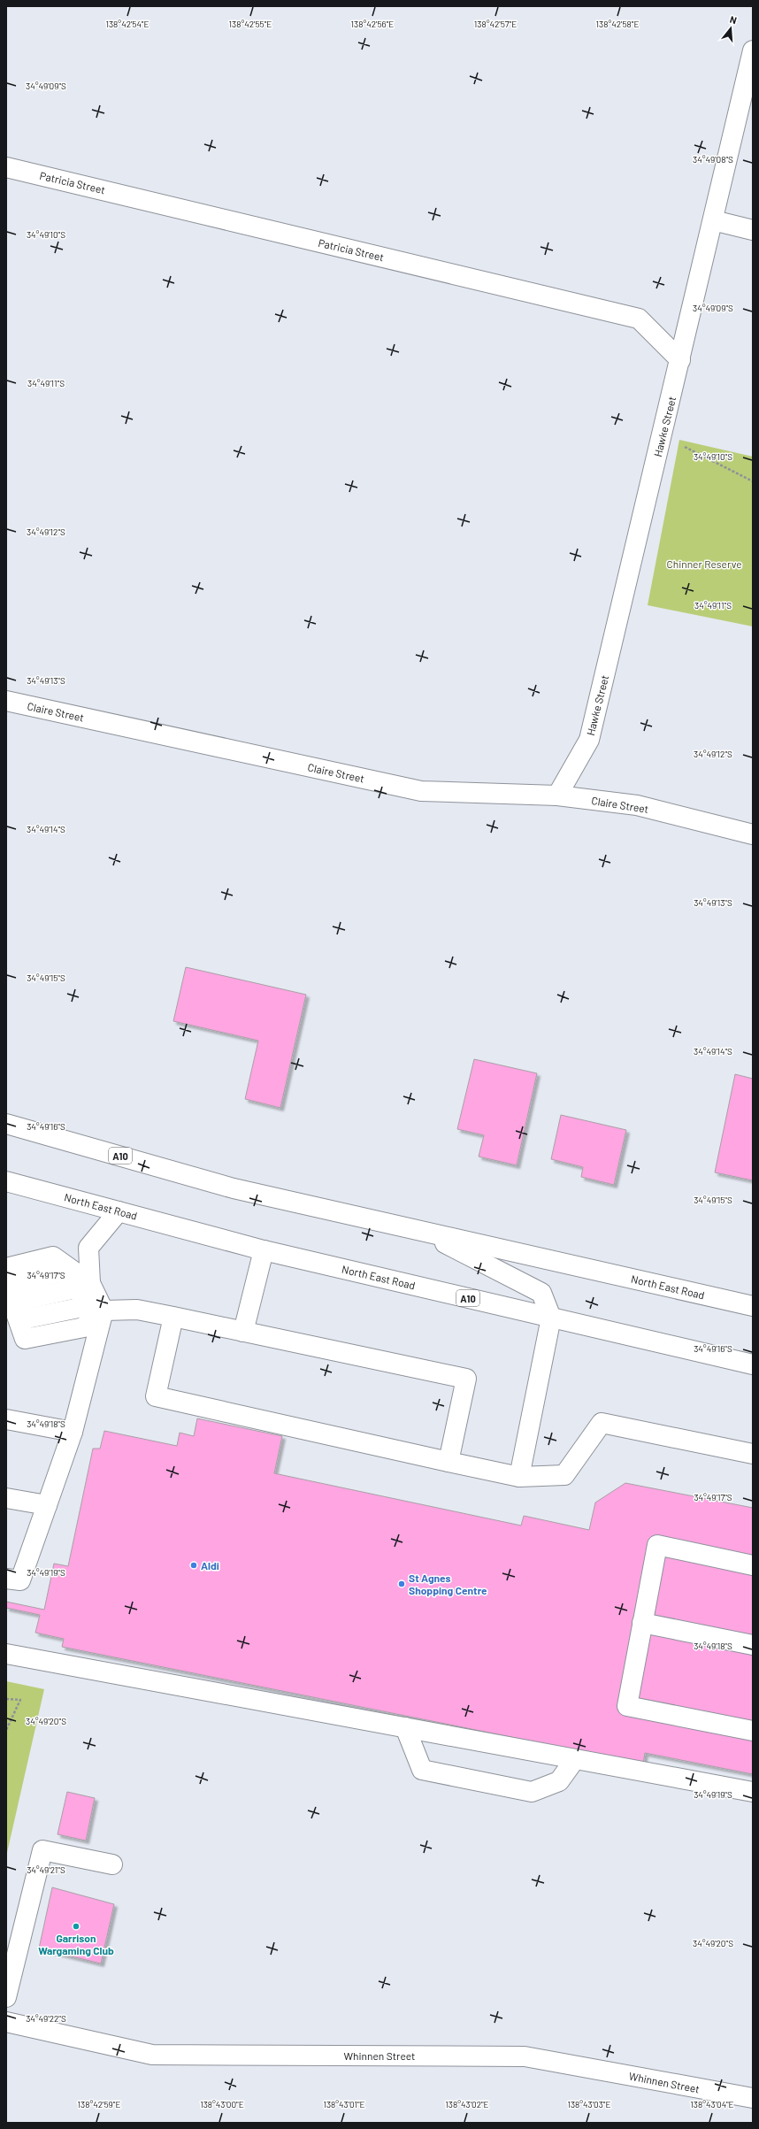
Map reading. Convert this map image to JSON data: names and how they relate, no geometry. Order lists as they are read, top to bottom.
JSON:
{
  "streets": {
    "street": [
      "Patricia Street",
      "Hawke Street",
      "Claire Street",
      "A10",
      "North East Road",
      "Whinnen Street"
    ]
  },
  "crossings": [
    ["Patricia Street", "Hawke Street"],
    ["Hawke Street", "Claire Street"]
  ],
  "parks": ["Chinner Reserve"],
  "places": ["Aldi", "St Agnes Shopping Centre", "Garrison Wargaming Club"],
  "north": "top",
  "coordinates": [
    "138°42'54\"E",
    "138°42'55\"E",
    "138°42'56\"E",
    "138°42'57\"E",
    "138°42'58\"E",
    "34°49'09\"S",
    "34°49'08\"S",
    "34°49'10\"S",
    "34°49'11\"S",
    "34°49'12\"S",
    "34°49'13\"S",
    "34°49'14\"S",
    "34°49'15\"S",
    "34°49'16\"S",
    "34°49'17\"S",
    "34°49'18\"S",
    "34°49'19\"S",
    "34°49'20\"S",
    "34°49'21\"S",
    "34°49'22\"S",
    "138°42'59\"E",
    "138°43'00\"E",
    "138°43'01\"E",
    "138°43'02\"E",
    "138°43'03\"E",
    "138°43'04\"E"
  ]
}
